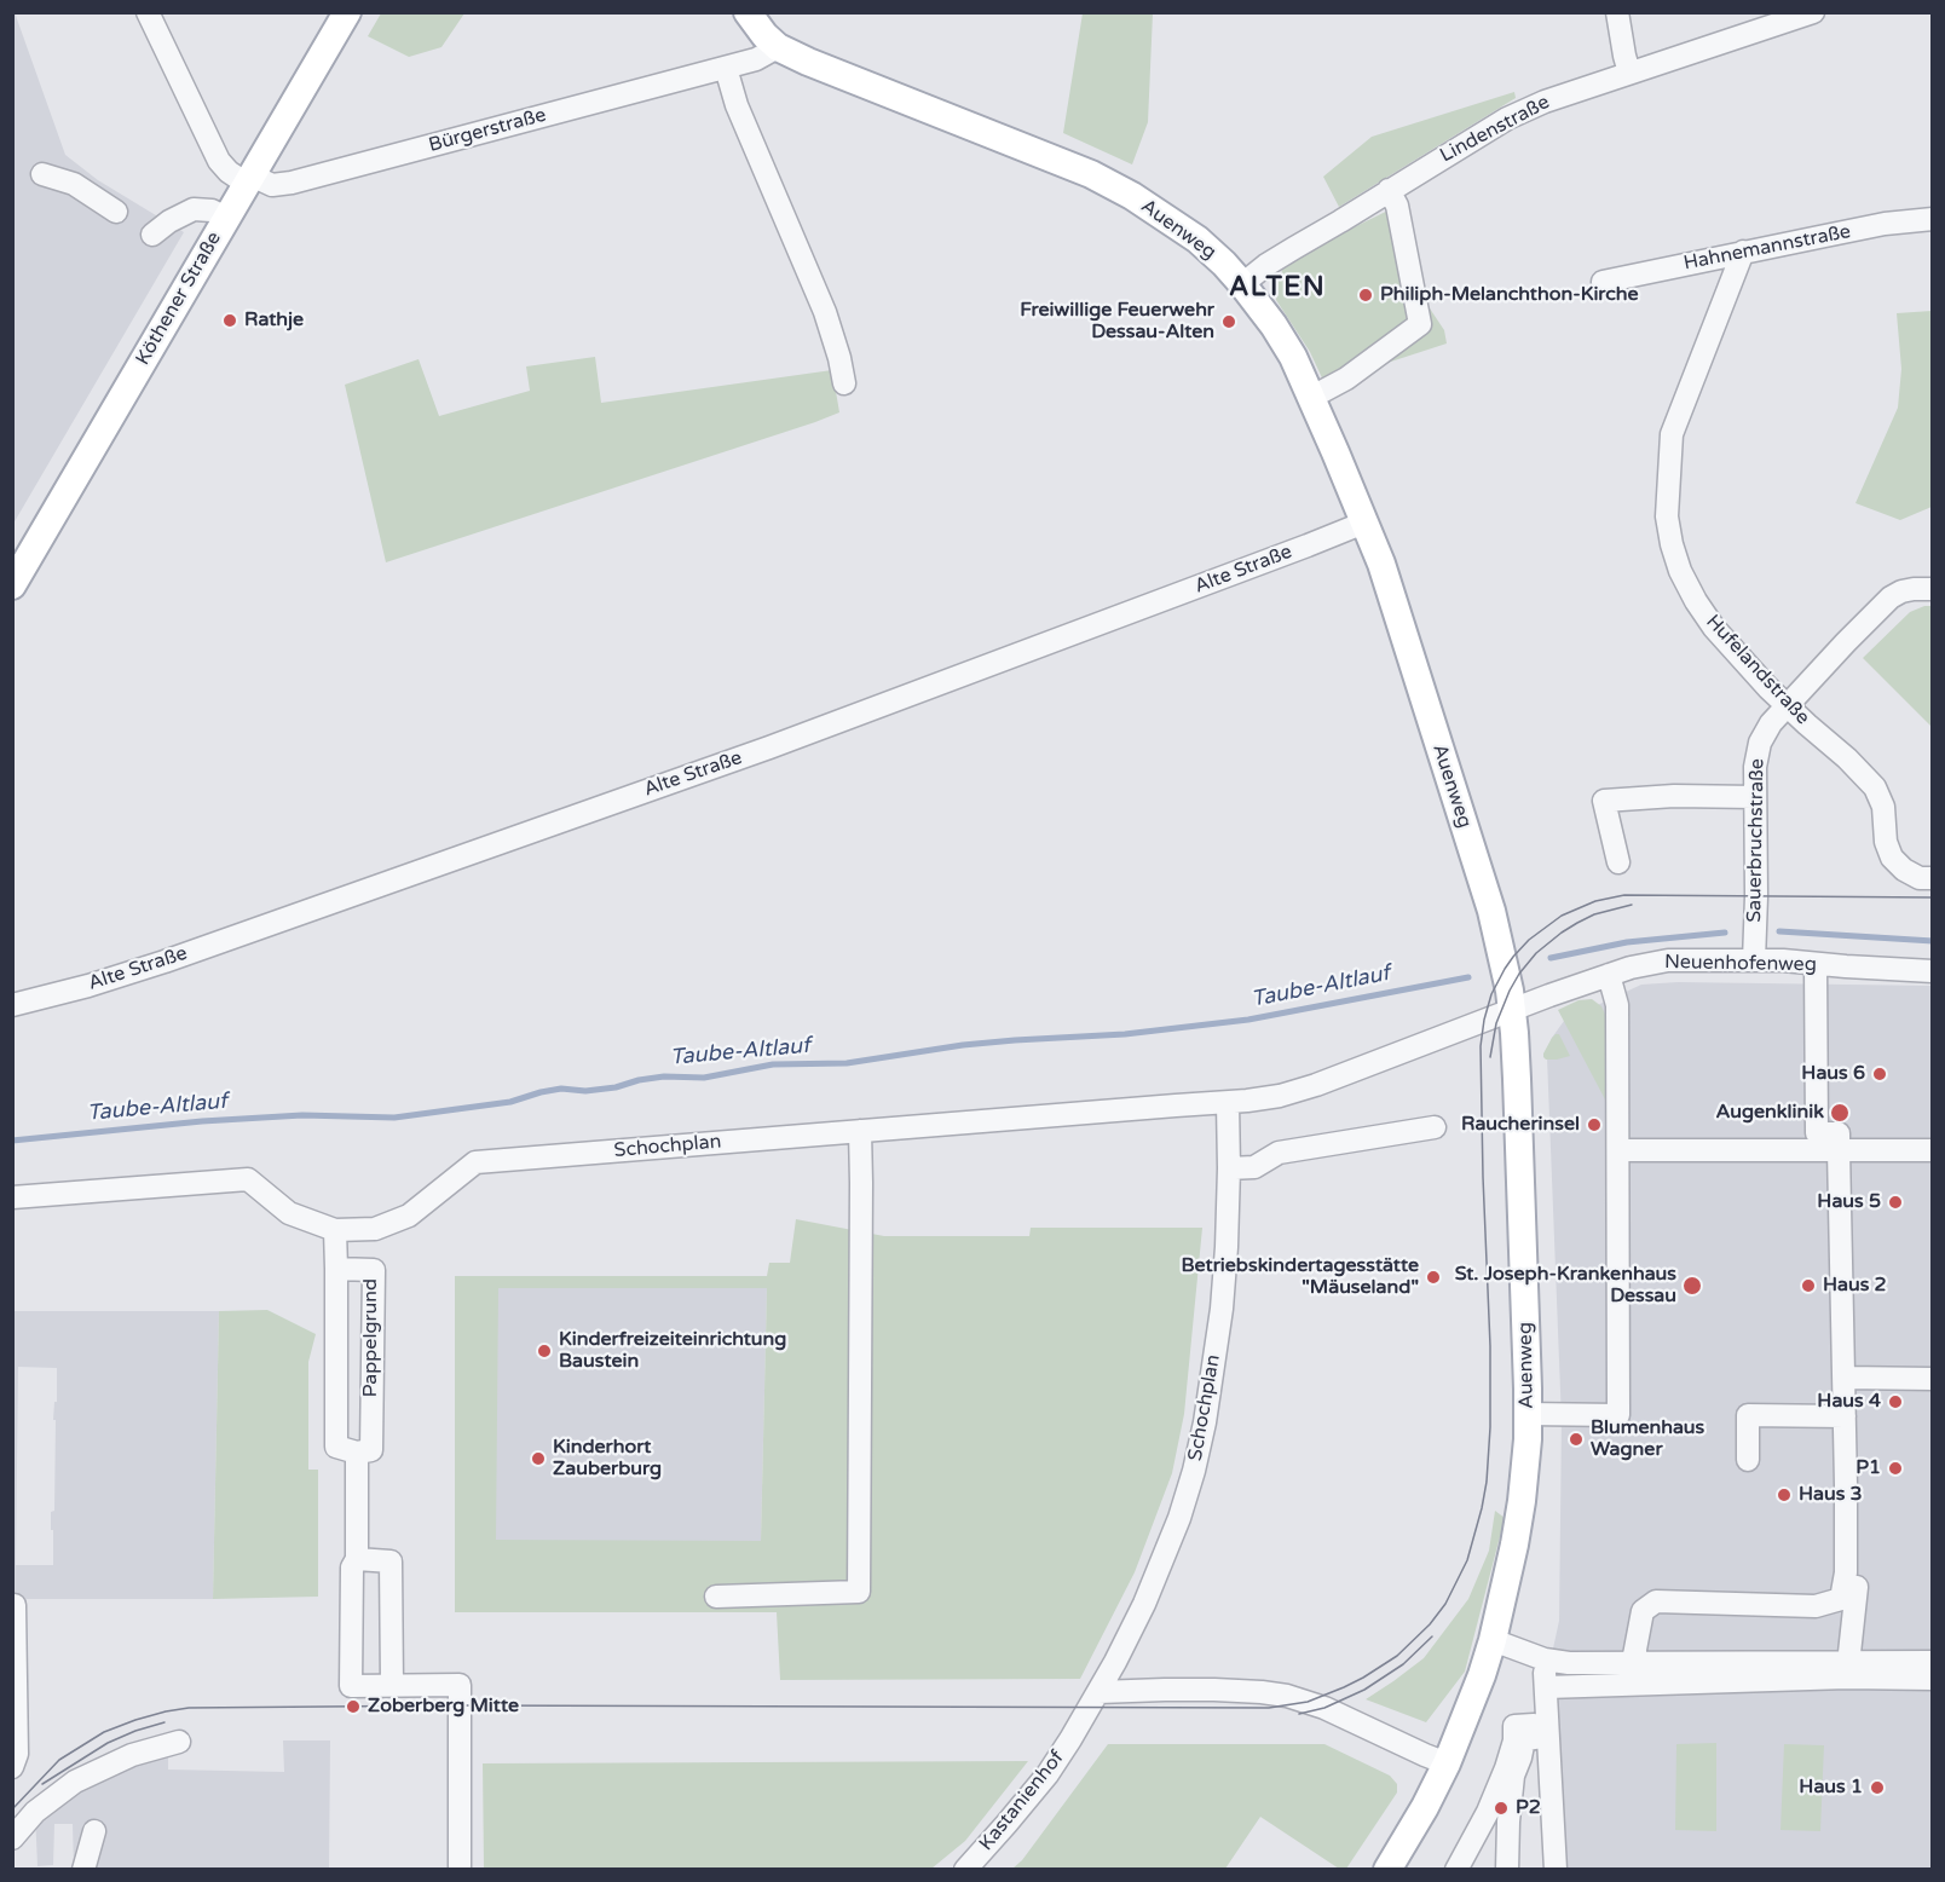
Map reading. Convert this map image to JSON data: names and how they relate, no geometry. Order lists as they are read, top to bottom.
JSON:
{
  "streets": {
    "main road": ["Auenweg", "Köthener Straße"],
    "street": [
      "Lindenstraße",
      "Bürgerstraße",
      "Hahnemannstraße",
      "Alte Straße",
      "Hufelandstraße",
      "Sauerbruchstraße",
      "Neuenhofenweg",
      "Schochplan",
      "Pappelgrund",
      "Kastanienhof"
    ]
  },
  "crossings": [
    ["Lindenstraße", "Auenweg"],
    ["Bürgerstraße", "Auenweg"],
    ["Bürgerstraße", "Köthener Straße"],
    ["Auenweg", "Alte Straße"],
    ["Auenweg", "Neuenhofenweg"],
    ["Auenweg", "Schochplan"],
    ["Hahnemannstraße", "Hufelandstraße"],
    ["Hufelandstraße", "Sauerbruchstraße"],
    ["Sauerbruchstraße", "Neuenhofenweg"],
    ["Neuenhofenweg", "Schochplan"],
    ["Schochplan", "Kastanienhof"]
  ],
  "districts": ["ALTEN"],
  "water": ["Taube-Altlauf"],
  "places": [
    "Philiph-Melanchthon-Kirche",
    "Rathje",
    "Freiwillige Feuerwehr Dessau-Alten",
    "Haus 6",
    "Augenklinik",
    "Raucherinsel",
    "Haus 5",
    "Betriebskindertagesstätte \"Mäuseland\"",
    "St. Joseph-Krankenhaus Dessau",
    "Haus 2",
    "Kinderfreizeiteinrichtung Baustein",
    "Haus 4",
    "Blumenhaus Wagner",
    "Kinderhort Zauberburg",
    "P1",
    "Haus 3",
    "Zoberberg Mitte",
    "Haus 1",
    "P2"
  ]
}
